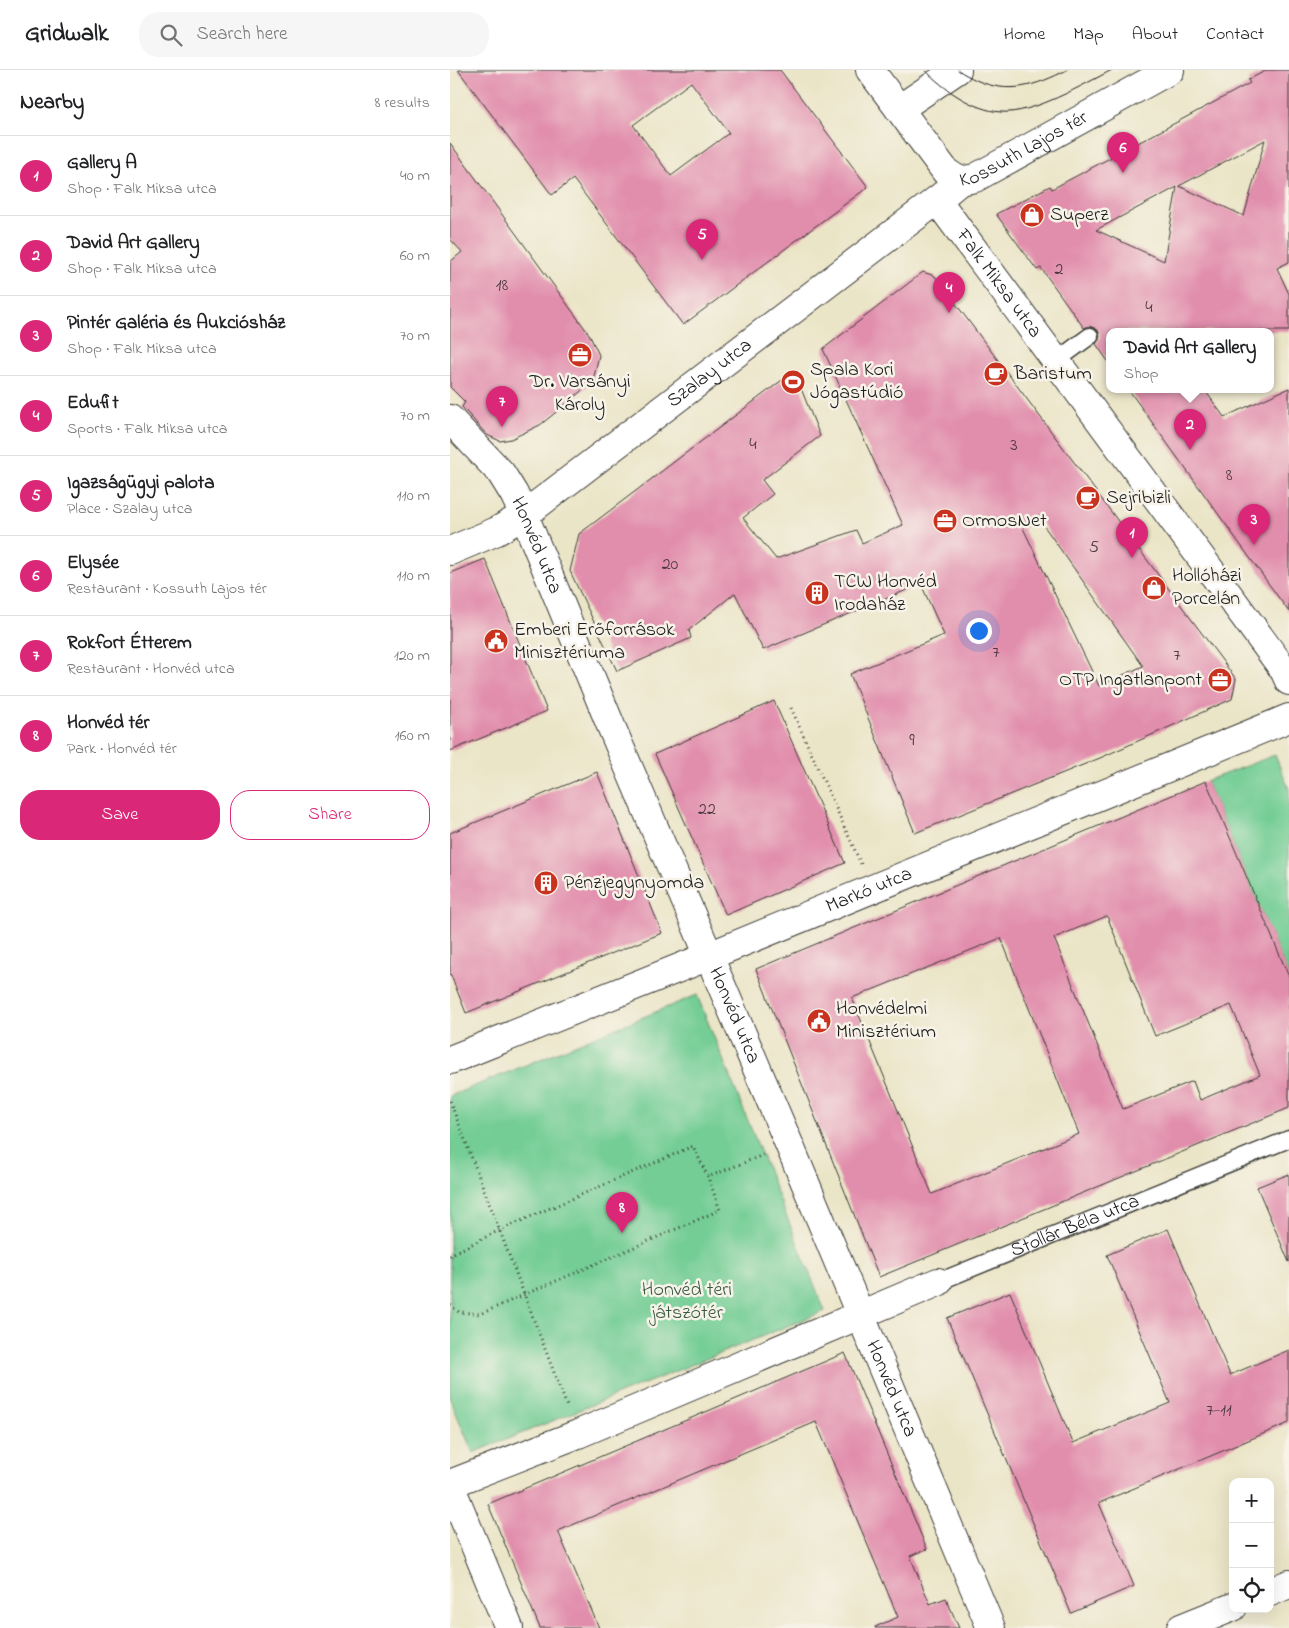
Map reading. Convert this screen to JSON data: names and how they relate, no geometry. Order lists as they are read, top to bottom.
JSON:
{
  "streets": {
    "street": [
      "Kossuth Lajos tér",
      "Falk Miksa utca",
      "Szalay utca",
      "Honvéd utca",
      "Markó utca",
      "Stollár Béla utca"
    ]
  },
  "crossings": [
    ["Kossuth Lajos tér", "Szalay utca"],
    ["Falk Miksa utca", "Szalay utca"],
    ["Szalay utca", "Honvéd utca"],
    ["Honvéd utca", "Markó utca"],
    ["Honvéd utca", "Stollár Béla utca"]
  ],
  "parks": ["Honvéd téri játszótér"],
  "places": {
    "shop": ["Superz", "Hollóházi Porcelán"],
    "office": ["Dr. Varsányi Károly", "OrmosNet", "OTP Ingatlanpont"],
    "cafe": ["Baristum", "Sejribizli"],
    "sports": ["Spala Kori Jógastúdió"],
    "building": ["TCW Honvéd Irodaház", "Pénzjegynyomda"],
    "public building": ["Emberi Erőforrások Minisztériuma", "Honvédelmi Minisztérium"]
  },
  "house_numbers": [
    "2",
    "18",
    "4",
    "4",
    "3",
    "8",
    "5",
    "20",
    "7",
    "7",
    "9",
    "22",
    "7-11"
  ],
  "page": {
    "header": "Gridwalk",
    "search": "Search here",
    "nav": [
      "Home",
      "Map",
      "About",
      "Contact"
    ],
    "heading": ["Nearby", "8 results"],
    "pins": [
      "6",
      "5",
      "4",
      "7",
      "2",
      "3",
      "1",
      "8"
    ],
    "list": [
      {
        "mark": "1",
        "name": "Gallery A",
        "note": "Shop · Falk Miksa utca",
        "value": "40 m"
      },
      {
        "mark": "2",
        "name": "David Art Gallery",
        "note": "Shop · Falk Miksa utca",
        "value": "60 m"
      },
      {
        "mark": "3",
        "name": "Pintér Galéria és Aukciósház",
        "note": "Shop · Falk Miksa utca",
        "value": "70 m"
      },
      {
        "mark": "4",
        "name": "Edufit",
        "note": "Sports · Falk Miksa utca",
        "value": "70 m"
      },
      {
        "mark": "5",
        "name": "Igazságügyi palota",
        "note": "Place · Szalay utca",
        "value": "110 m"
      },
      {
        "mark": "6",
        "name": "Elysée",
        "note": "Restaurant · Kossuth Lajos tér",
        "value": "110 m"
      },
      {
        "mark": "7",
        "name": "Rokfort Étterem",
        "note": "Restaurant · Honvéd utca",
        "value": "120 m"
      },
      {
        "mark": "8",
        "name": "Honvéd tér",
        "note": "Park · Honvéd tér",
        "value": "160 m"
      }
    ],
    "popup": ["David Art Gallery", "Shop"],
    "buttons": ["Save", "Share"],
    "map_buttons": ["+", "−"]
  }
}
